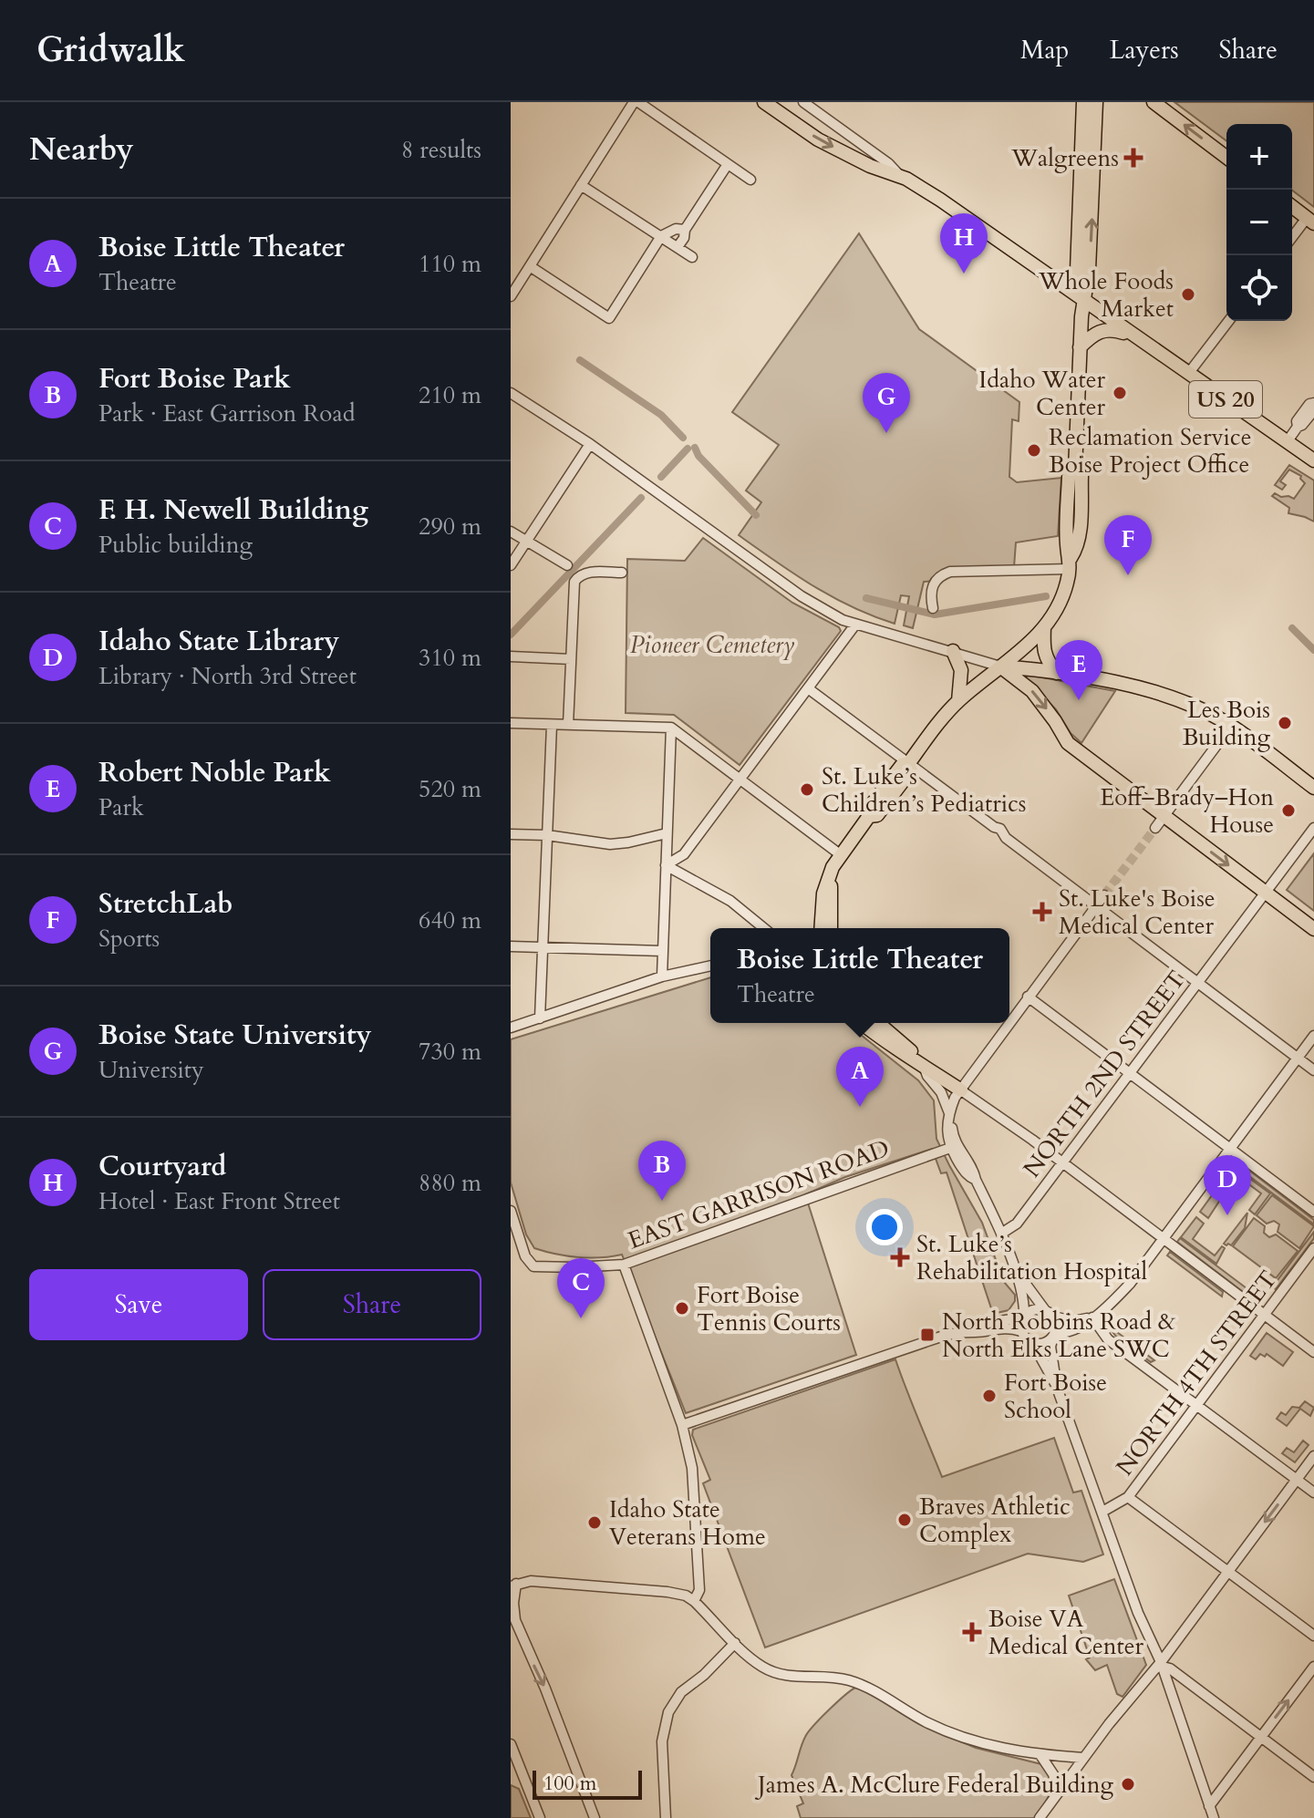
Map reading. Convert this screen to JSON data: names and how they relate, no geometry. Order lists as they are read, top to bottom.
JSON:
{
  "streets": {
    "main road": ["US 20"],
    "street": ["NORTH 2ND STREET", "EAST GARRISON ROAD", "NORTH 4TH STREET"]
  },
  "parks": ["Pioneer Cemetery"],
  "places": {
    "health": [
      "Walgreens",
      "St. Luke's Boise Medical Center",
      "St. Luke’s Rehabilitation Hospital",
      "Boise VA Medical Center"
    ],
    "other": [
      "Whole Foods Market",
      "Idaho Water Center",
      "Reclamation Service Boise Project Office",
      "Les Bois Building",
      "St. Luke’s Children’s Pediatrics",
      "Eoff–Brady–Hon House",
      "Fort Boise Tennis Courts",
      "Fort Boise School",
      "Braves Athletic Complex",
      "Idaho State Veterans Home",
      "James A. McClure Federal Building"
    ],
    "transit": ["North Robbins Road & North Elks Lane SWC"]
  },
  "scale_bar": "100 m",
  "page": {
    "header": "Gridwalk",
    "nav": ["Map", "Layers", "Share"],
    "heading": ["Nearby", "8 results"],
    "map_buttons": ["+", "−"],
    "list": [
      {
        "mark": "A",
        "name": "Boise Little Theater",
        "note": "Theatre",
        "value": "110 m"
      },
      {
        "mark": "B",
        "name": "Fort Boise Park",
        "note": "Park · East Garrison Road",
        "value": "210 m"
      },
      {
        "mark": "C",
        "name": "F. H. Newell Building",
        "note": "Public building",
        "value": "290 m"
      },
      {
        "mark": "D",
        "name": "Idaho State Library",
        "note": "Library · North 3rd Street",
        "value": "310 m"
      },
      {
        "mark": "E",
        "name": "Robert Noble Park",
        "note": "Park",
        "value": "520 m"
      },
      {
        "mark": "F",
        "name": "StretchLab",
        "note": "Sports",
        "value": "640 m"
      },
      {
        "mark": "G",
        "name": "Boise State University",
        "note": "University",
        "value": "730 m"
      },
      {
        "mark": "H",
        "name": "Courtyard",
        "note": "Hotel · East Front Street",
        "value": "880 m"
      }
    ],
    "pins": [
      "H",
      "G",
      "F",
      "E",
      "A",
      "B",
      "D",
      "C"
    ],
    "popup": ["Boise Little Theater", "Theatre"],
    "buttons": ["Save", "Share"],
    "scale": "100 m"
  }
}
